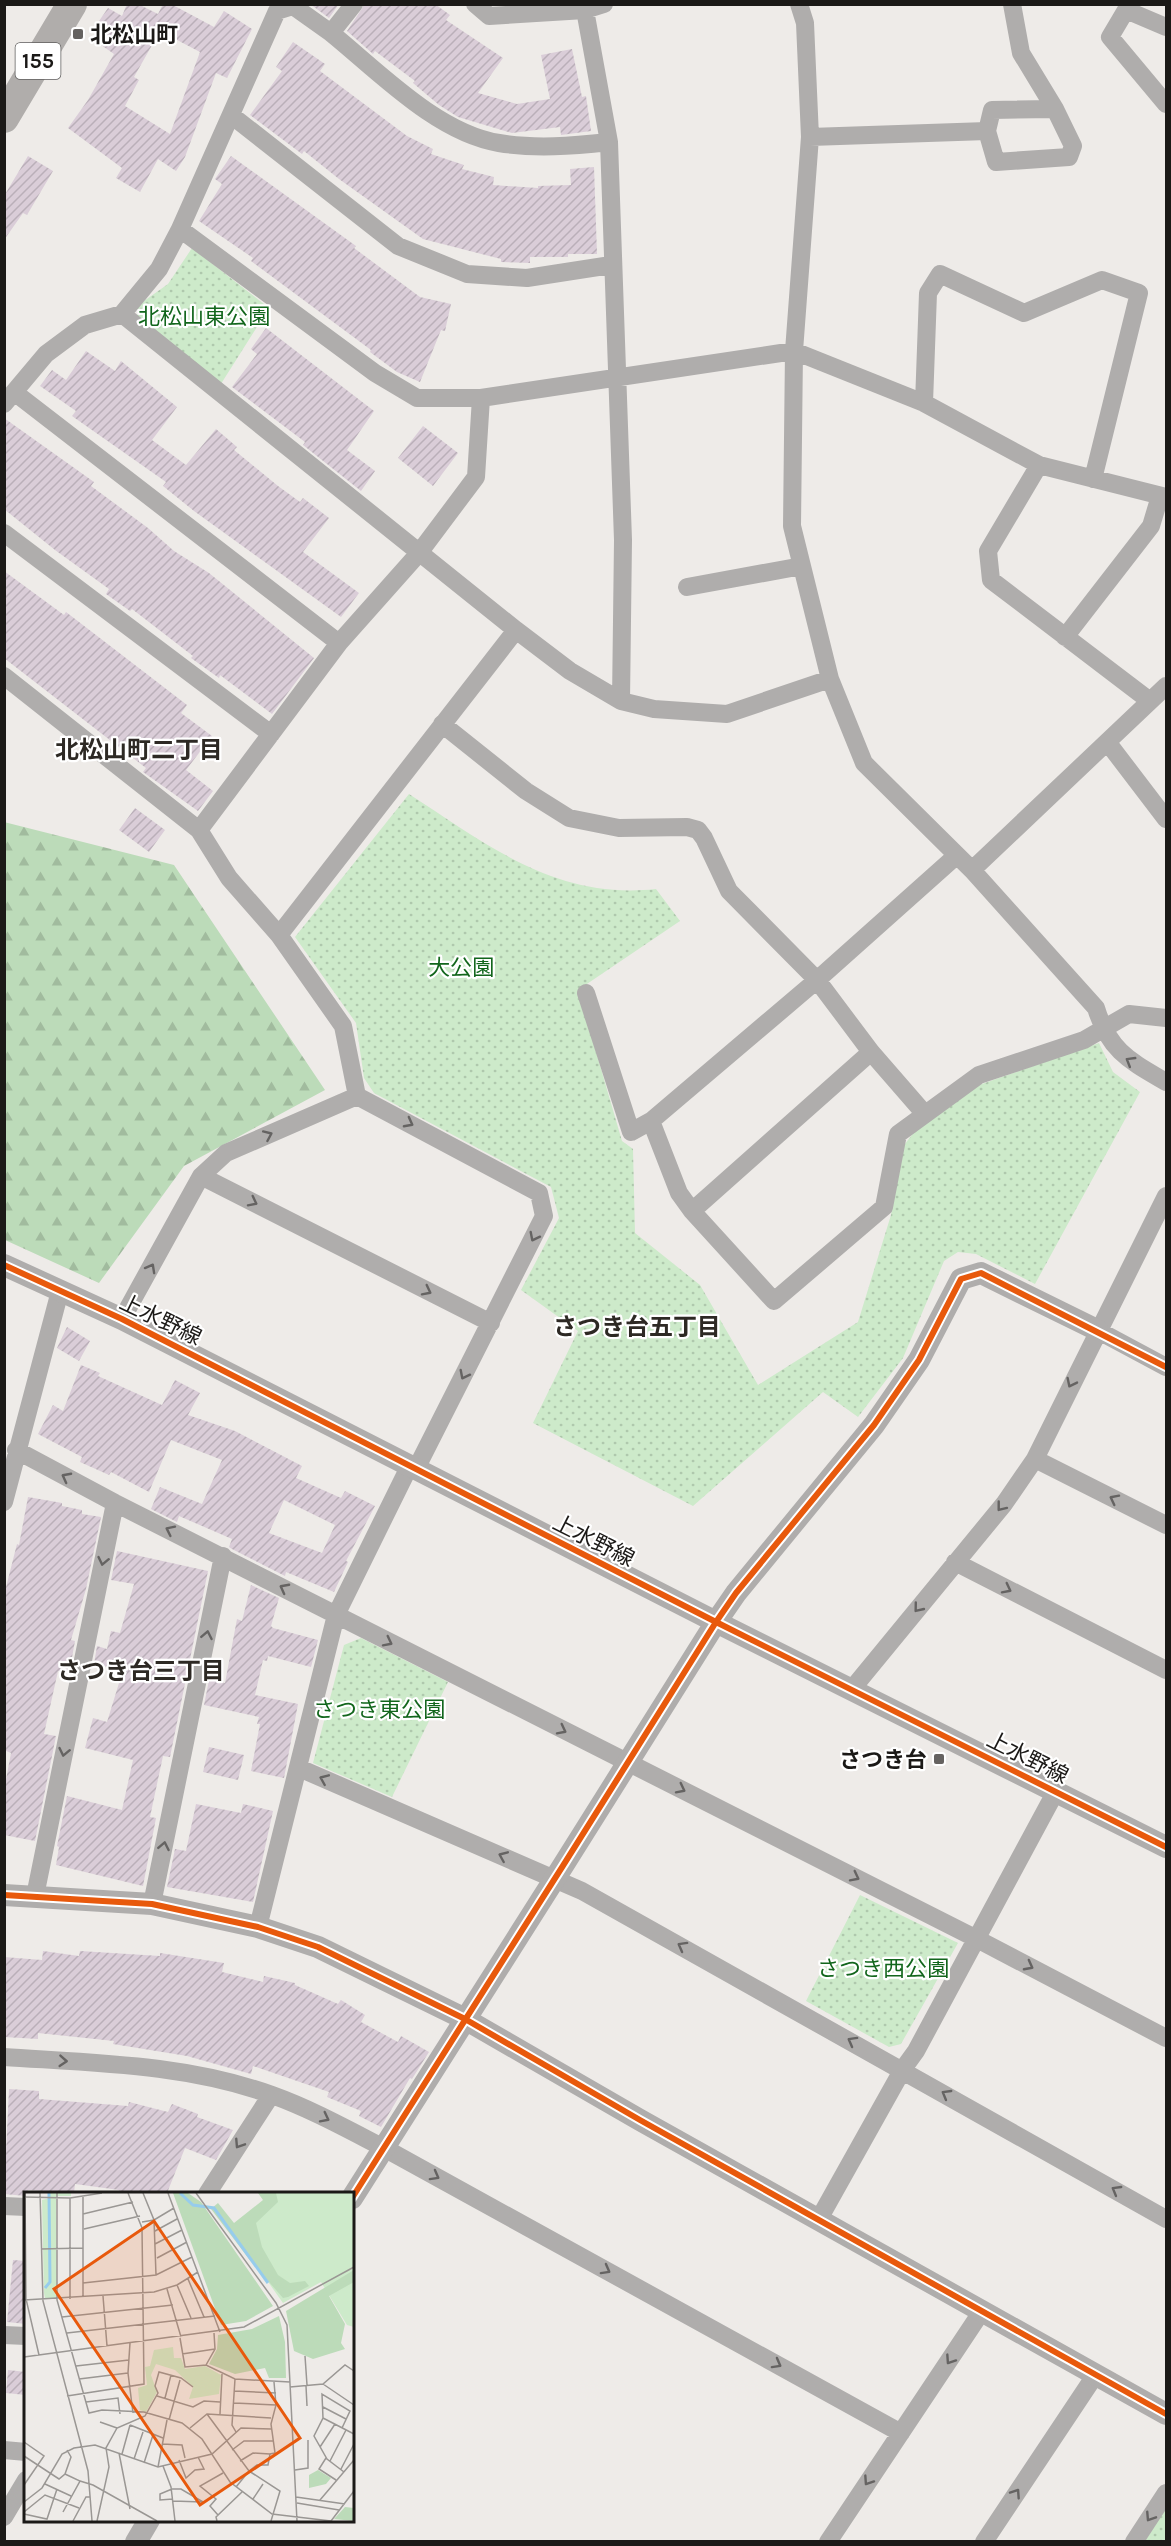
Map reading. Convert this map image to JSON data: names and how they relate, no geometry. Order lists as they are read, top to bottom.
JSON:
{
  "streets": {
    "highway": ["155"],
    "street": ["上水野線"]
  },
  "districts": ["北松山町二丁目", "さつき台五丁目", "さつき台三丁目"],
  "parks": [
    "北松山東公園",
    "大公園",
    "さつき東公園",
    "さつき西公園"
  ],
  "places": {
    "transit": ["北松山町", "さつき台"]
  }
}
